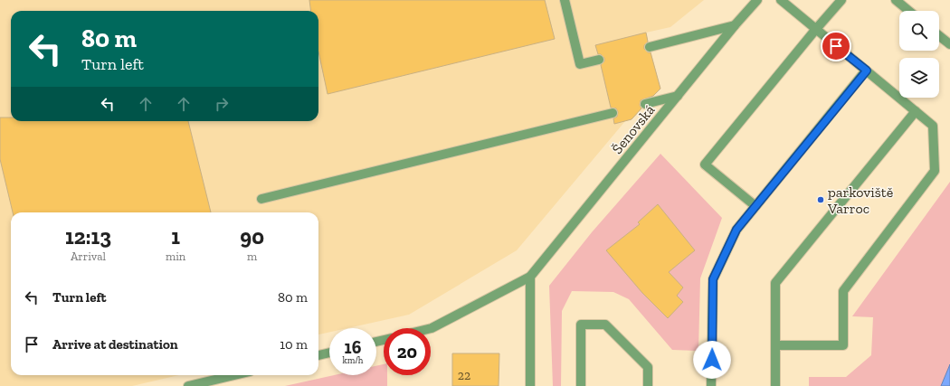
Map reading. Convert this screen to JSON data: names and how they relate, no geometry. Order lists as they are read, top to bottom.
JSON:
{
  "streets": {
    "street": ["Šenovská"]
  },
  "places": ["parkoviště Varroc"],
  "house_numbers": ["22"],
  "page": {
    "turn": ["80 m", "Turn left"],
    "eta": [
      "12:13",
      "Arrival",
      "1",
      "min",
      "90",
      "m"
    ],
    "list": [
      {
        "name": "Turn left",
        "value": "80 m"
      },
      {
        "name": "Arrive at destination",
        "value": "10 m"
      }
    ],
    "speed": "16 km/h",
    "limit": "20"
  }
}
